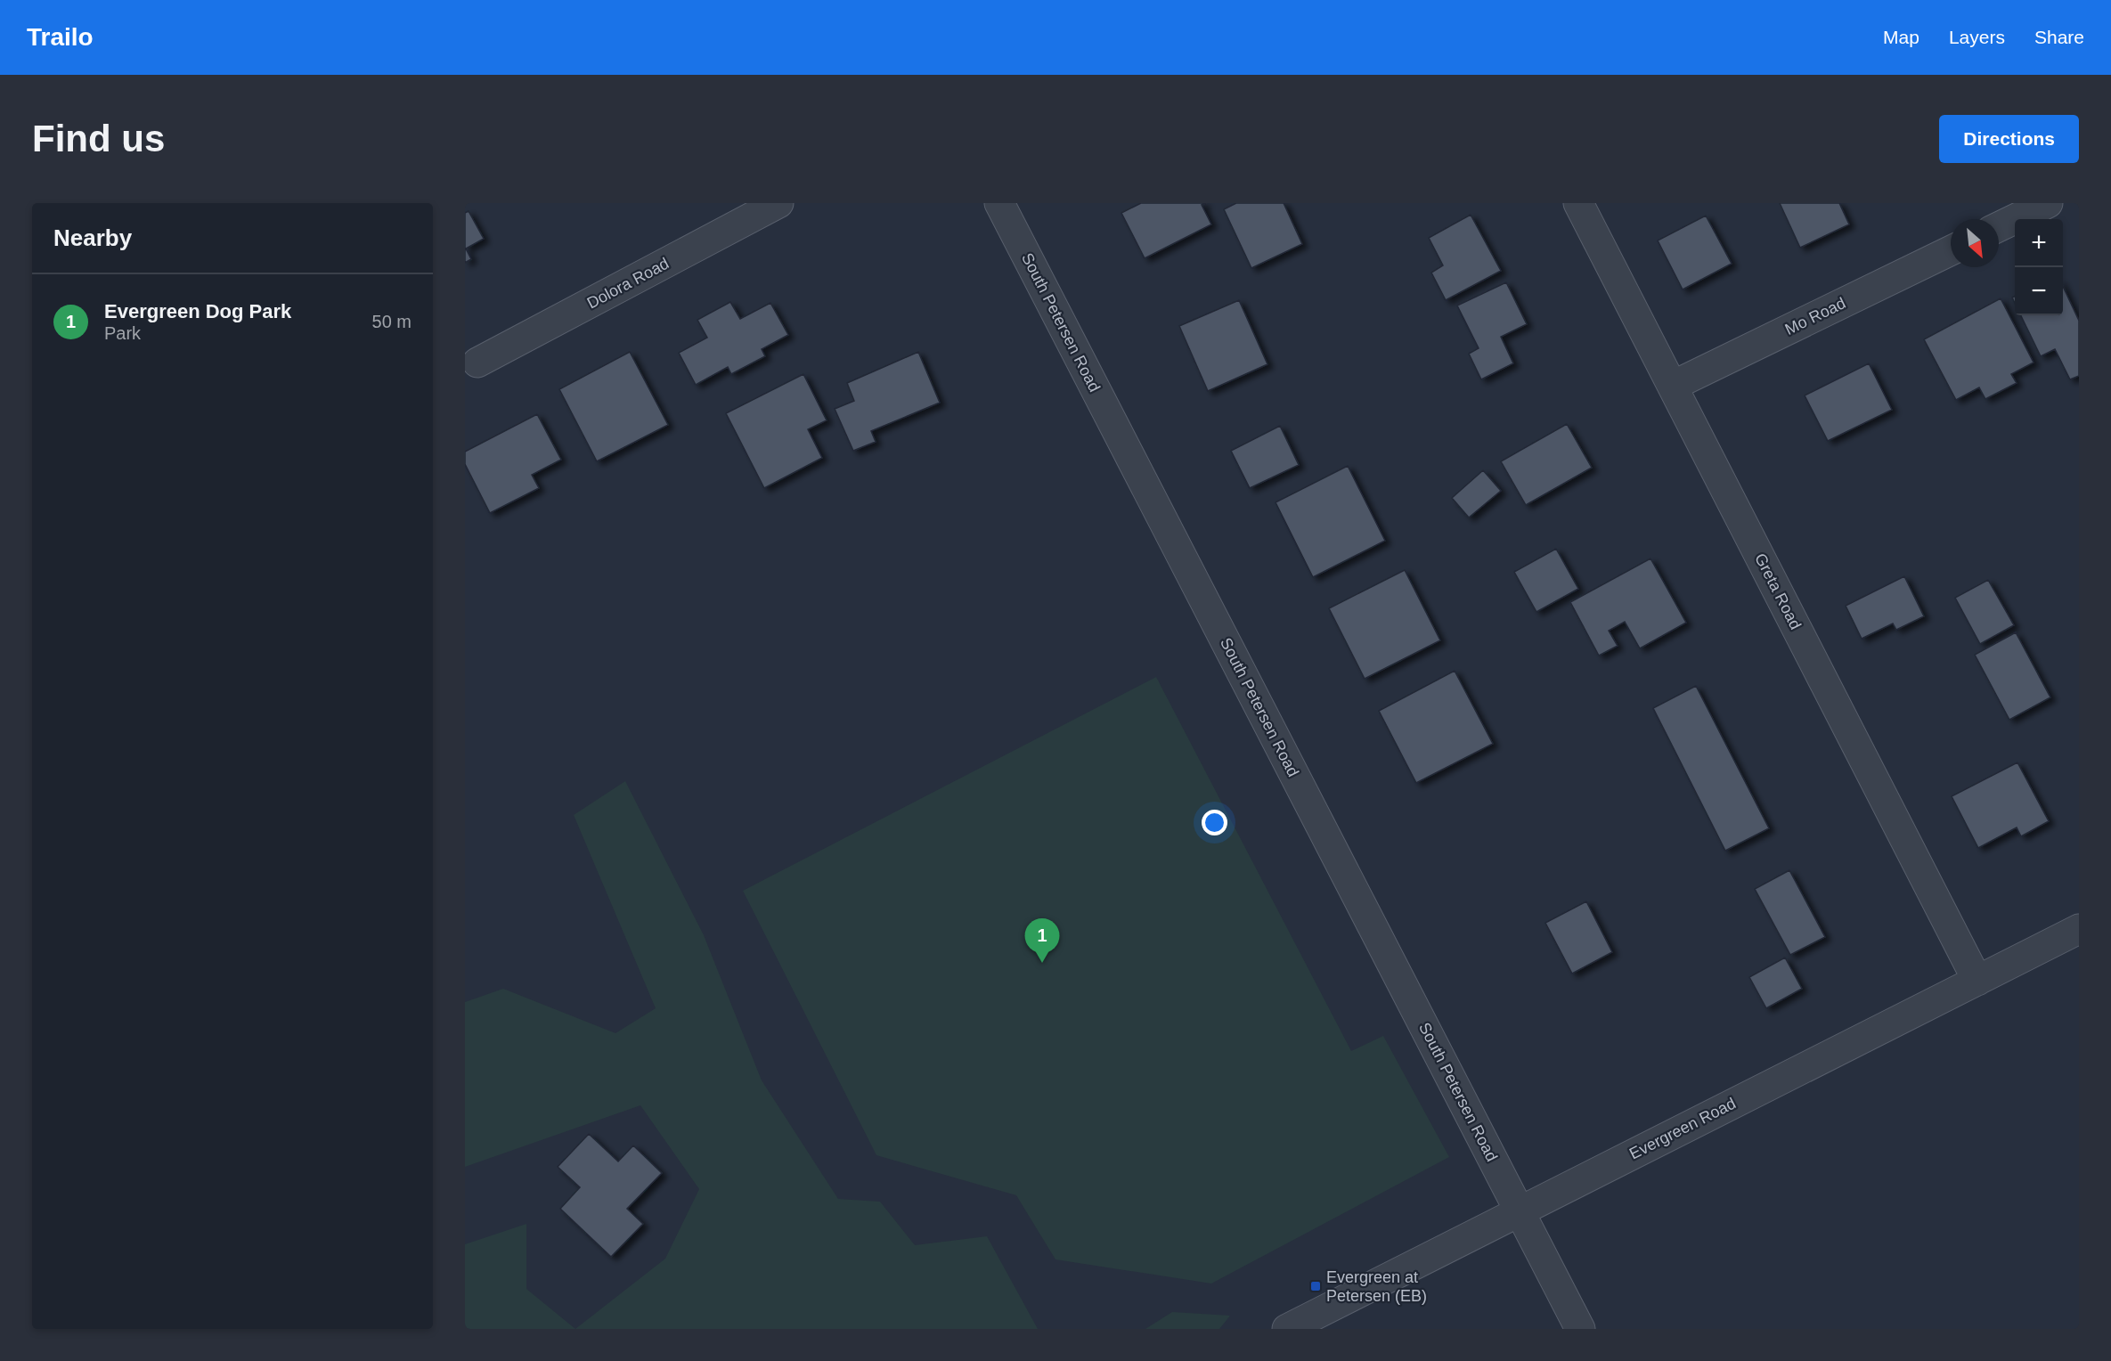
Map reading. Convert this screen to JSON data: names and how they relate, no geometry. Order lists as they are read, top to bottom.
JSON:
{
  "streets": {
    "street": [
      "Dolora Road",
      "Mo Road",
      "South Petersen Road",
      "Greta Road",
      "Evergreen Road"
    ]
  },
  "crossings": [
    ["Mo Road", "Greta Road"],
    ["South Petersen Road", "Evergreen Road"],
    ["Greta Road", "Evergreen Road"]
  ],
  "places": {
    "transit": ["Evergreen at Petersen (EB)"]
  },
  "north": "bottom right",
  "page": {
    "header": "Trailo",
    "nav": ["Map", "Layers", "Share"],
    "buttons": "Directions",
    "title": "Find us",
    "heading": "Nearby",
    "map_buttons": ["+", "−"],
    "list": [
      {
        "mark": "1",
        "name": "Evergreen Dog Park",
        "note": "Park",
        "value": "50 m"
      }
    ],
    "pins": "1"
  }
}
